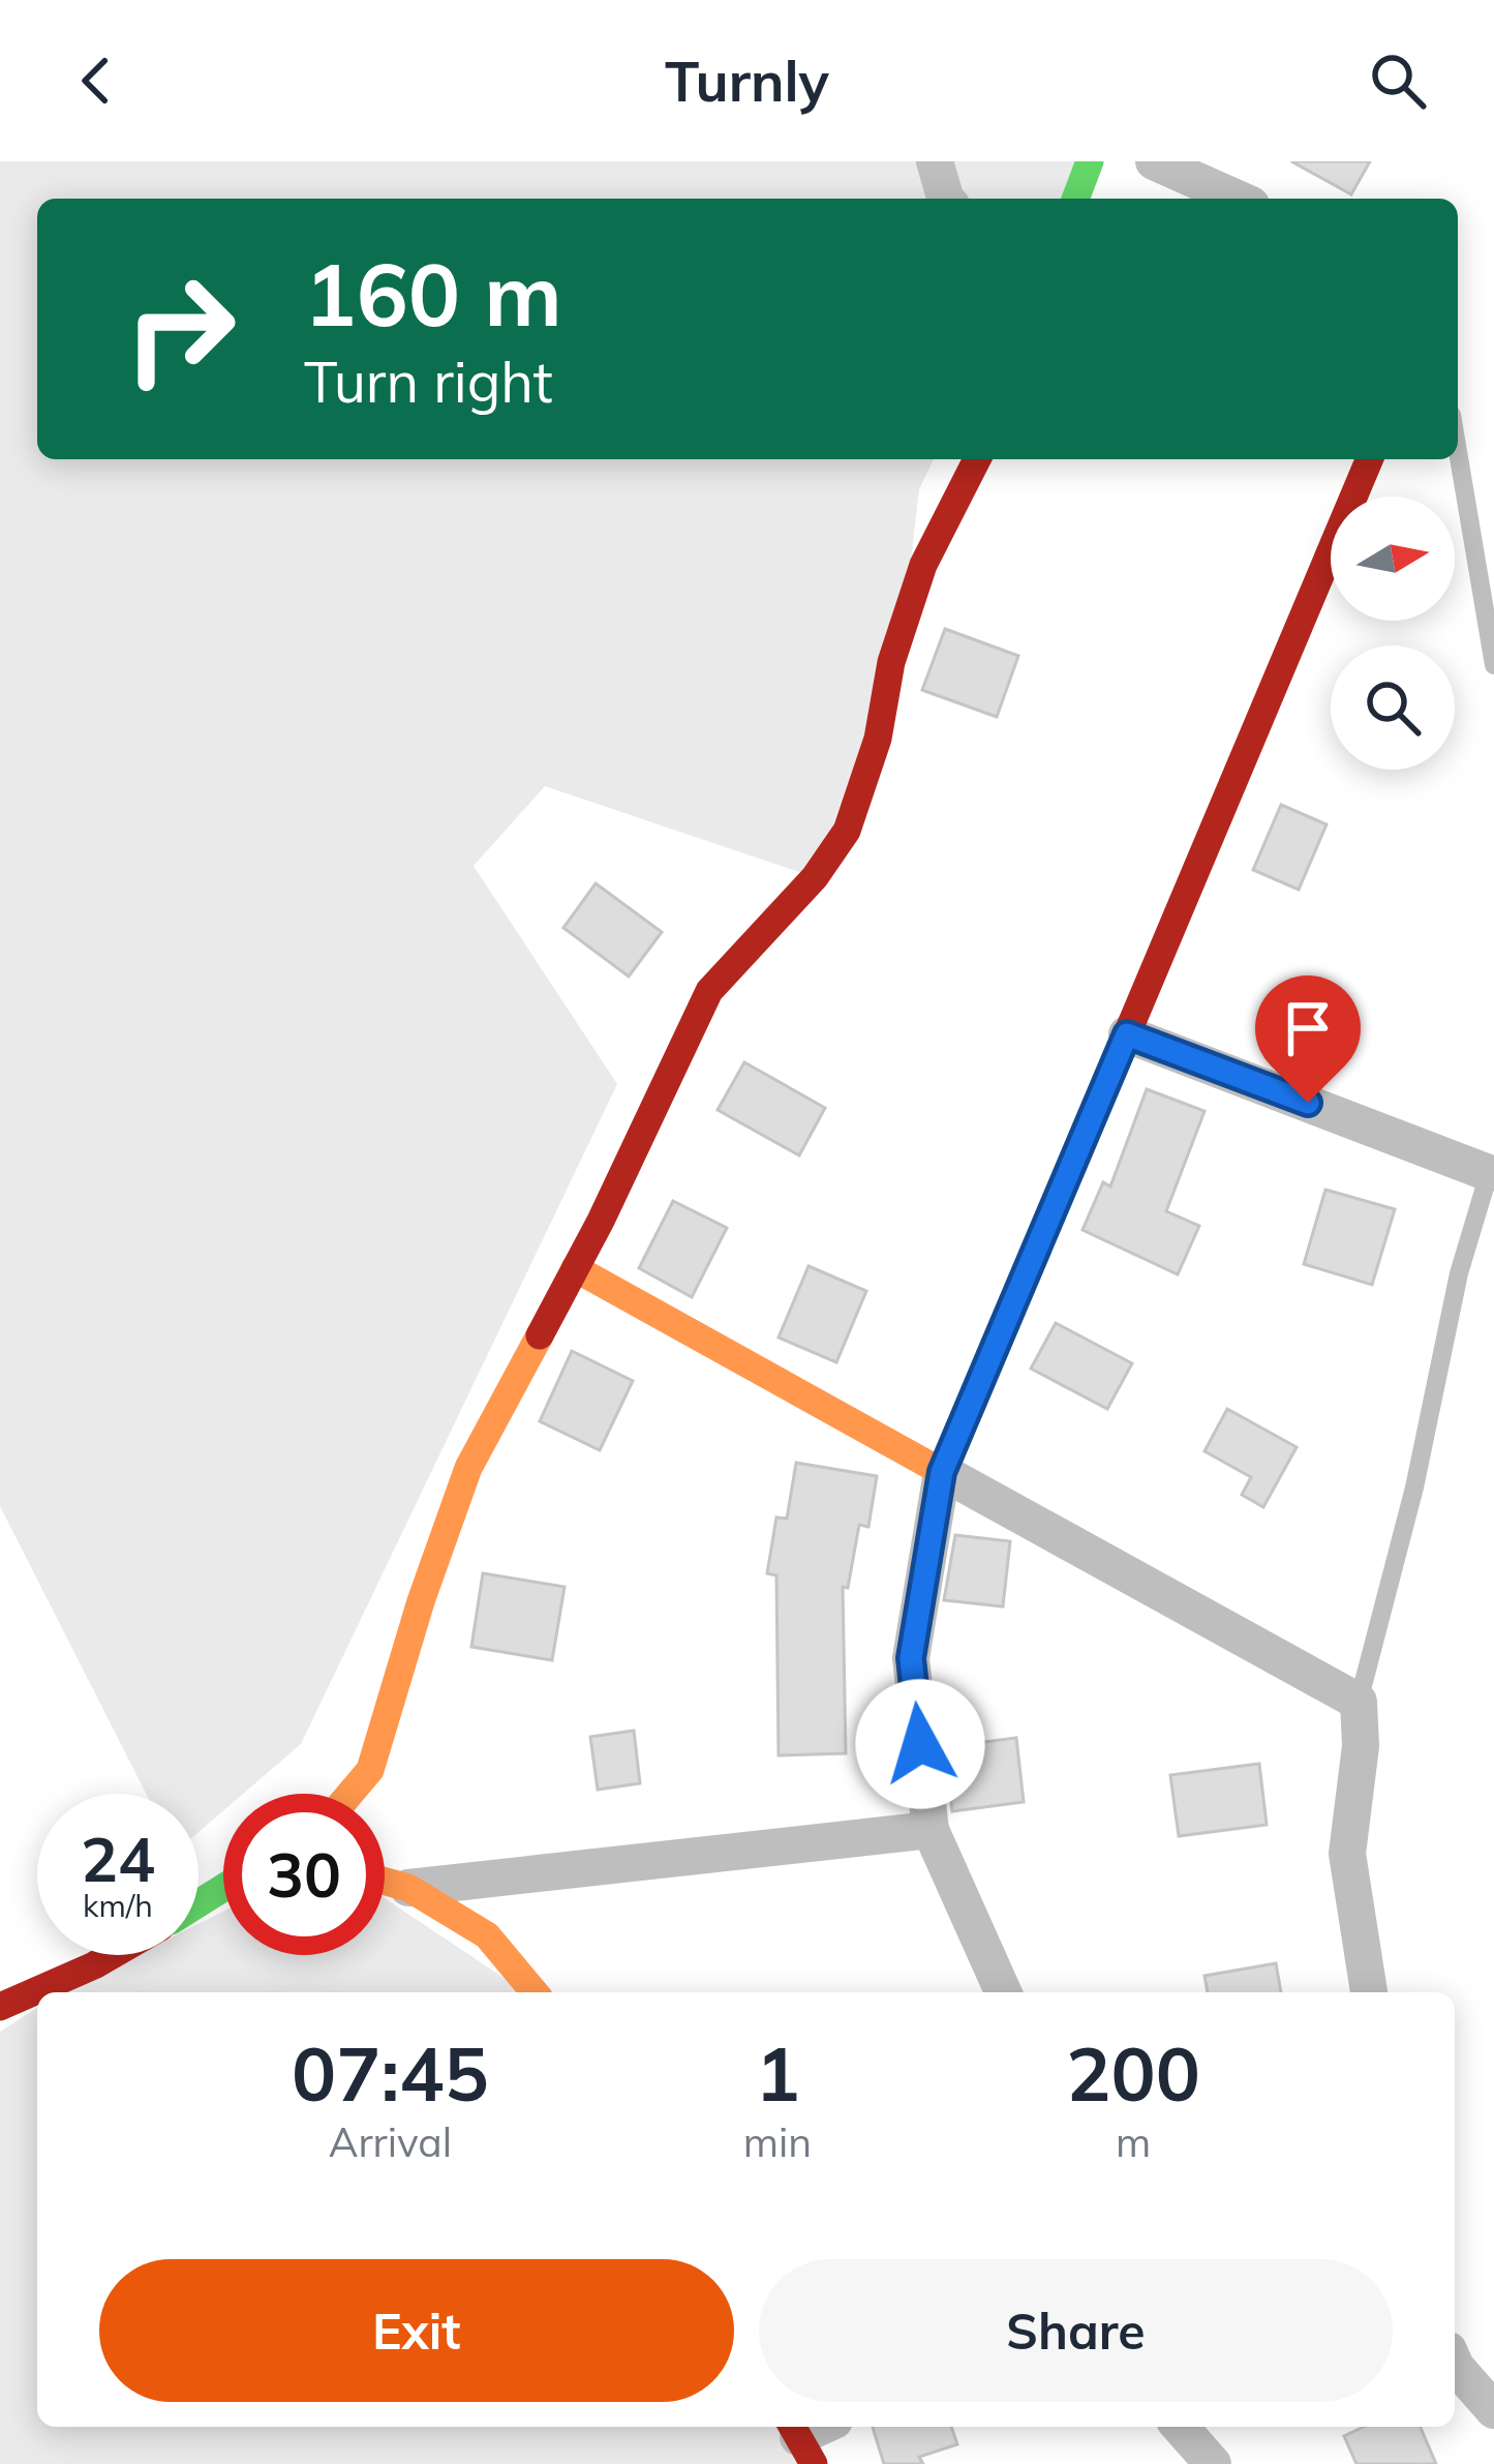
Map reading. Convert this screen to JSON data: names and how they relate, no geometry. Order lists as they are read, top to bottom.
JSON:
{
  "north": "right",
  "page": {
    "header": "Turnly",
    "turn": ["160 m", "Turn right"],
    "speed": "24 km/h",
    "limit": "30",
    "eta": [
      "07:45",
      "Arrival",
      "1",
      "min",
      "200",
      "m"
    ],
    "buttons": ["Exit", "Share"]
  }
}
